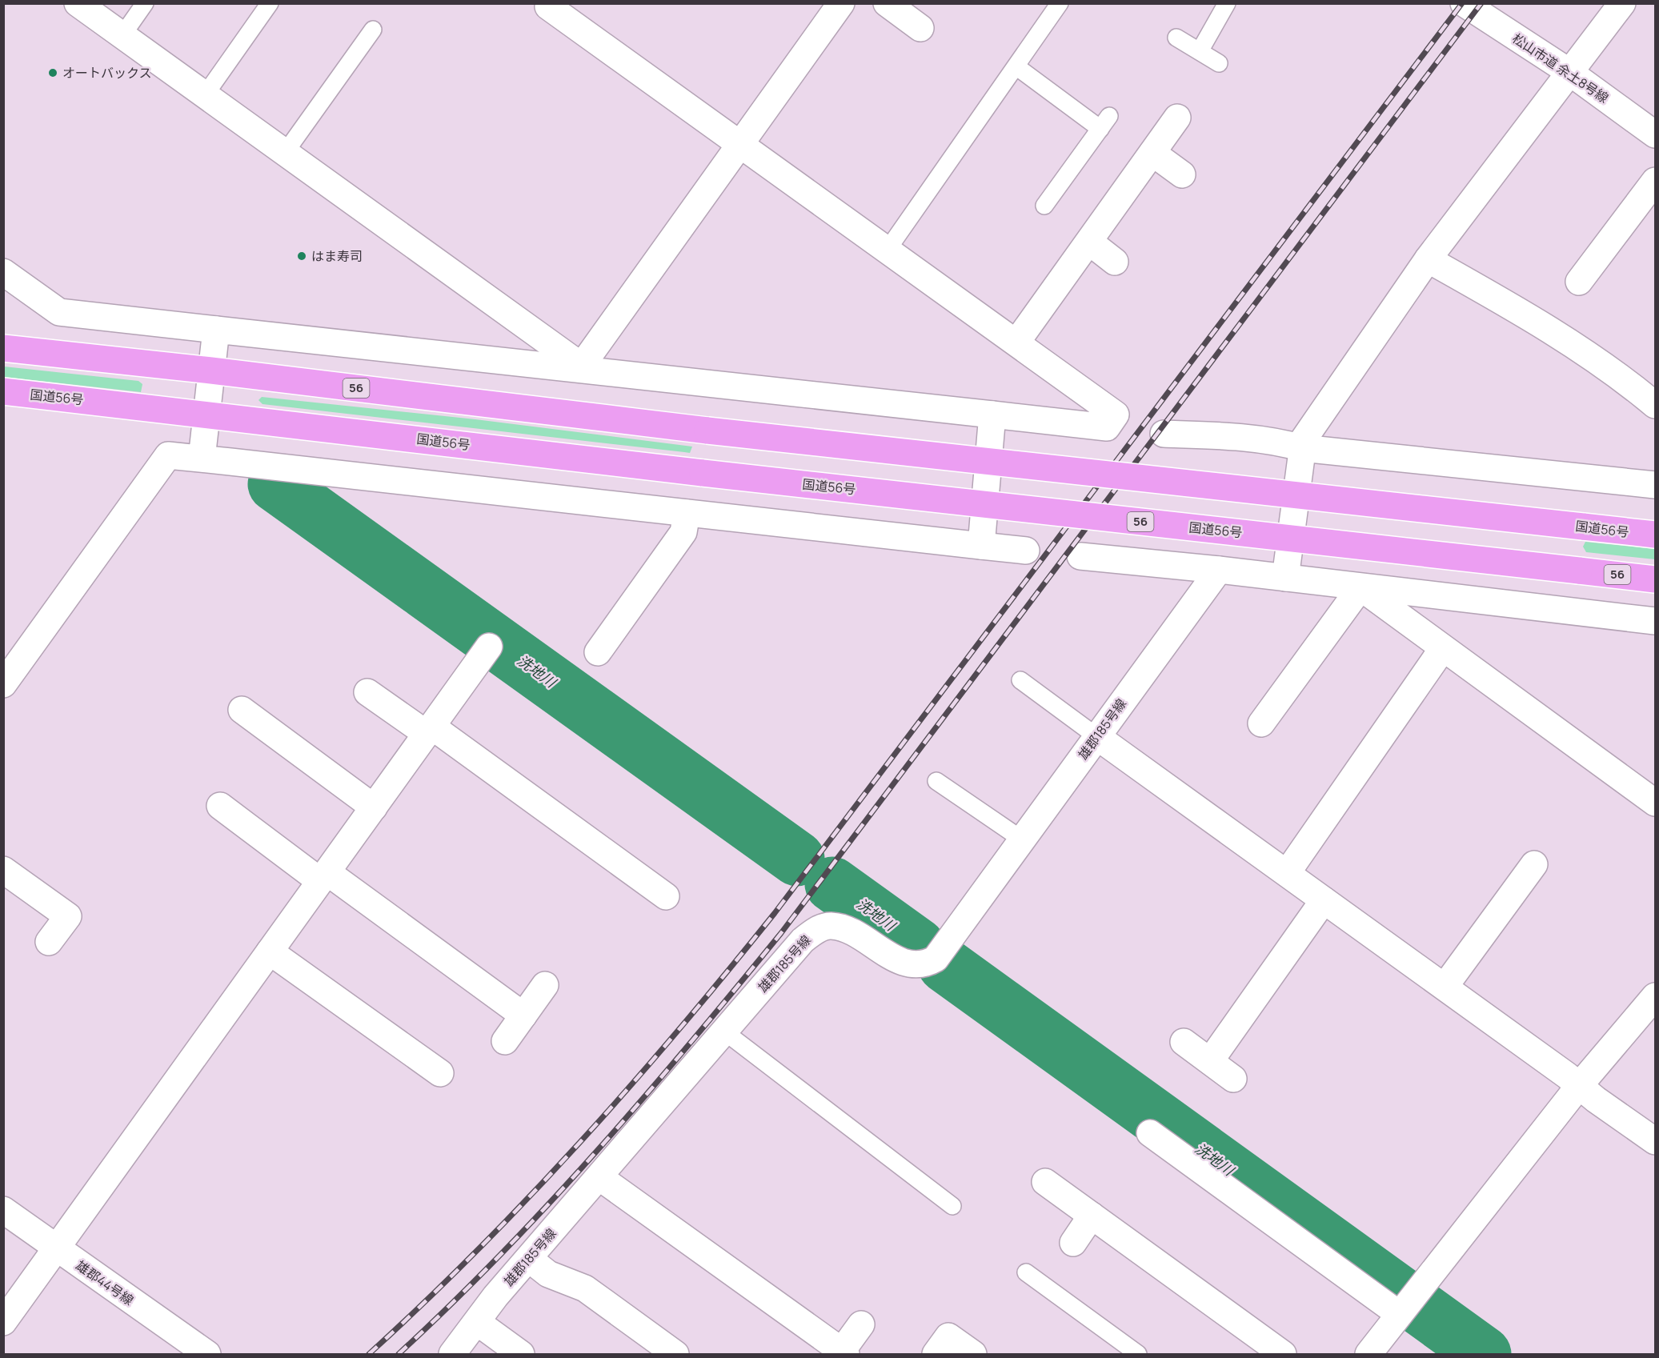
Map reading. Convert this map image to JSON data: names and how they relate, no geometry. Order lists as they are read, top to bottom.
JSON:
{
  "streets": {
    "highway": ["56", "国道56号"],
    "street": ["松山市道 余土8号線", "雄郡185号線", "雄郡44号線"]
  },
  "water": ["洗地川"],
  "places": ["オートバックス", "はま寿司"]
}
